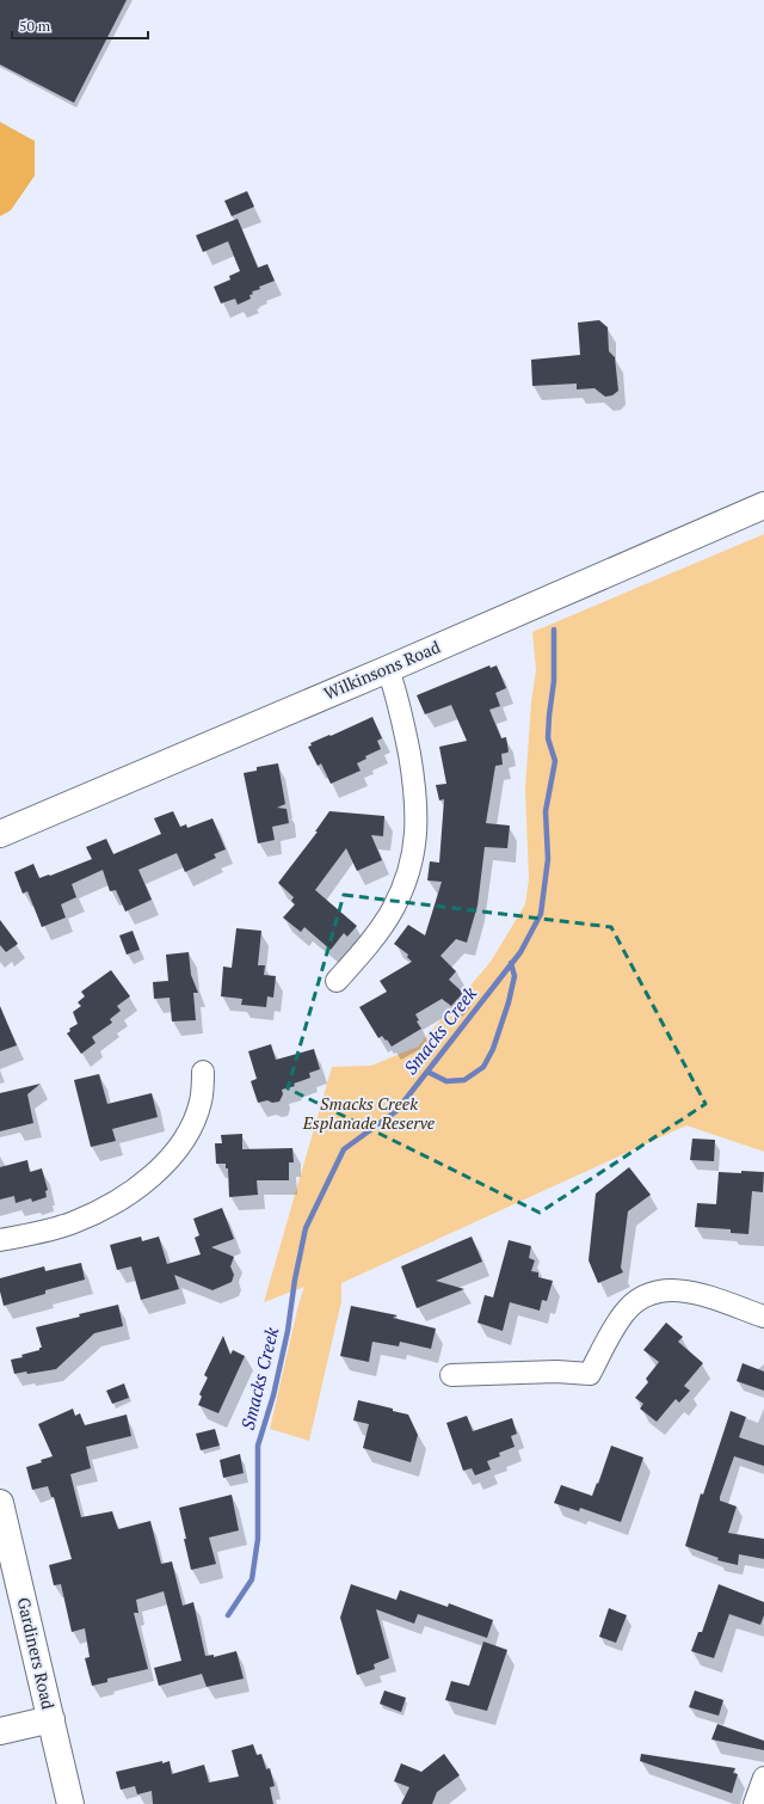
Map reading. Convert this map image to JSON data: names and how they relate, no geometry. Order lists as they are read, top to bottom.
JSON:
{
  "streets": {
    "street": ["Wilkinsons Road", "Gardiners Road"]
  },
  "water": ["Smacks Creek"],
  "parks": ["Smacks Creek Esplanade Reserve"],
  "scale_bar": "50 m"
}
